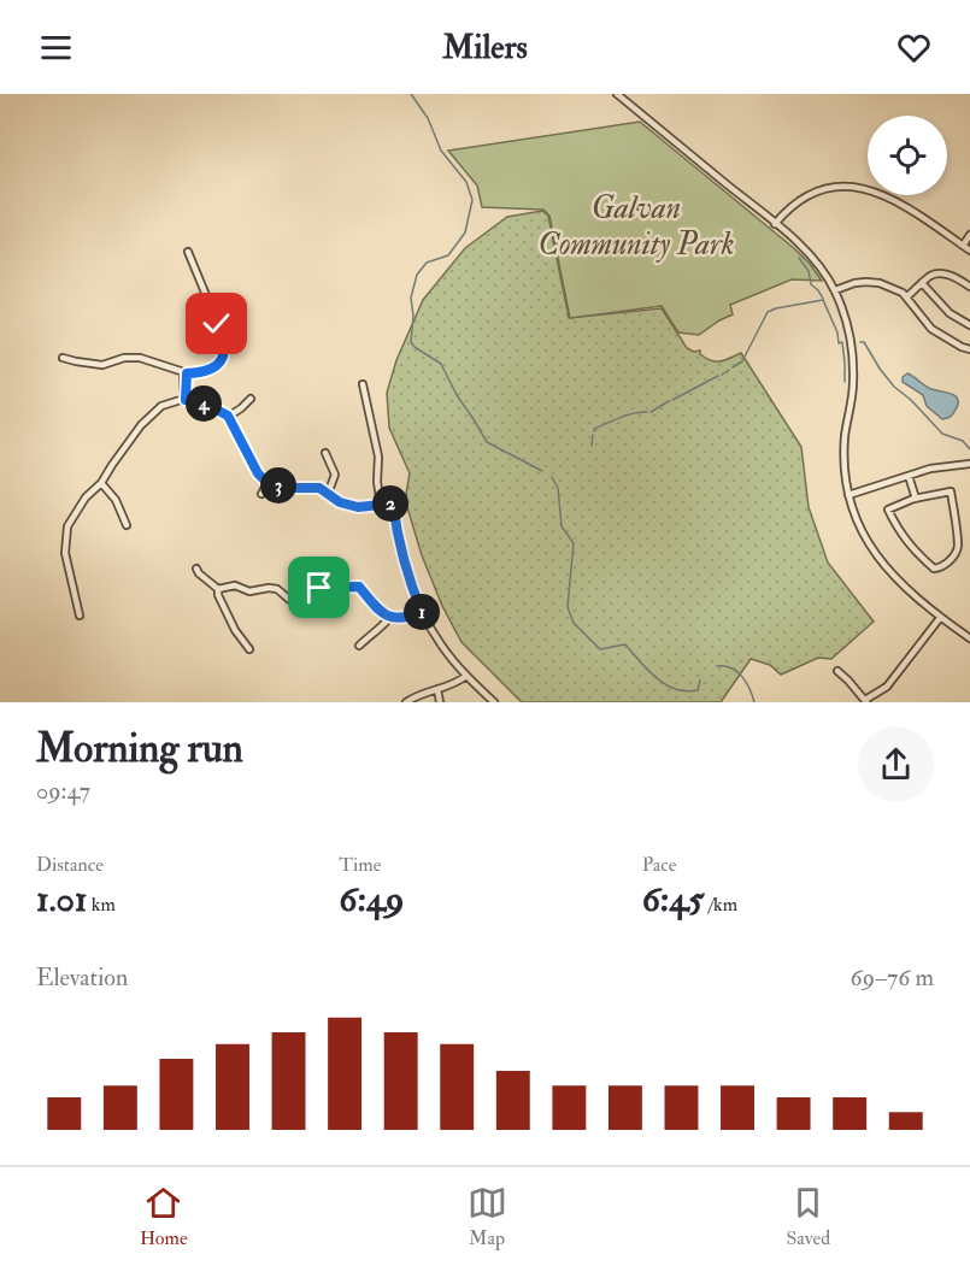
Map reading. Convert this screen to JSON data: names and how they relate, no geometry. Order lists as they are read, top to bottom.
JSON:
{
  "parks": ["Galvan Community Park"],
  "page": {
    "header": "Milers",
    "pins": [
      "4",
      "3",
      "2",
      "1"
    ],
    "heading": ["Morning run", "09:47"],
    "stats": [
      ["Distance", "1.01 km"],
      ["Time", "6:49"],
      ["Pace", "6:45 /km"]
    ],
    "chart": ["Elevation", "69–76 m"],
    "tabs": ["Home", "Map", "Saved"]
  }
}
